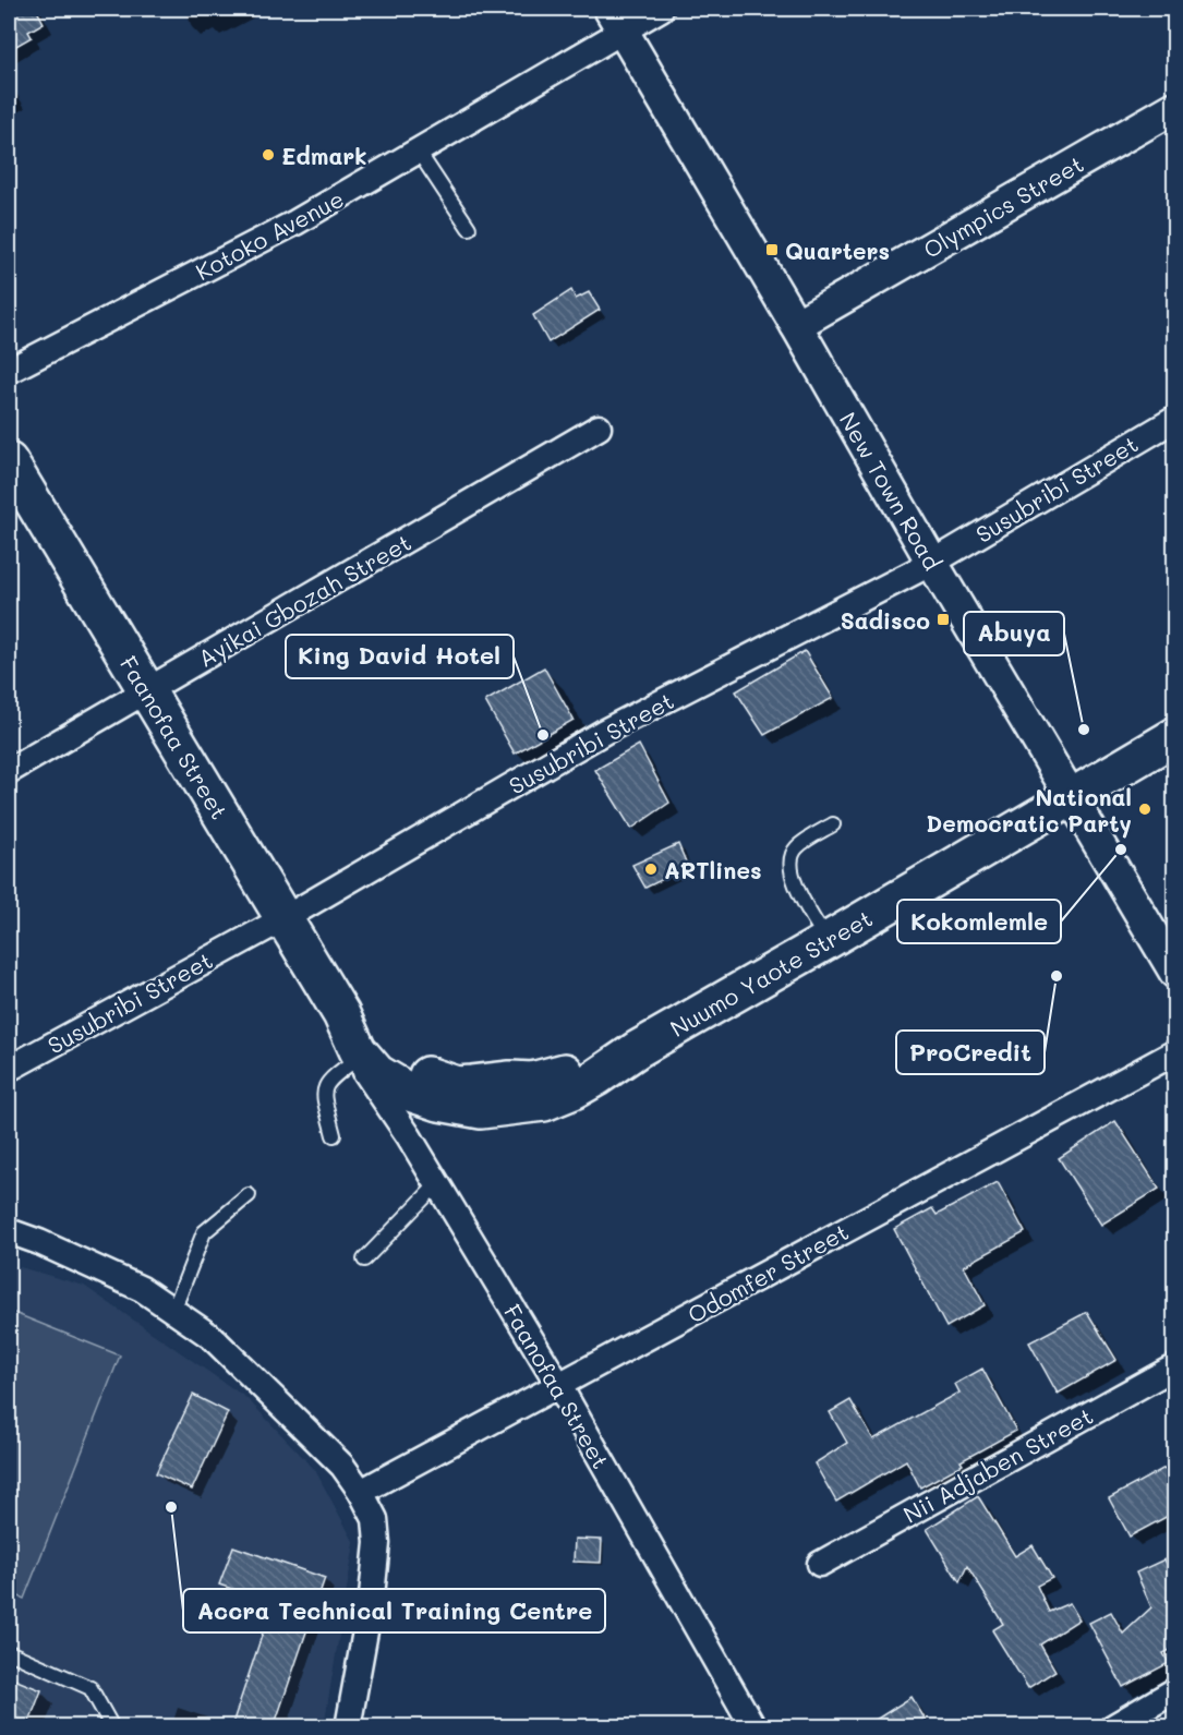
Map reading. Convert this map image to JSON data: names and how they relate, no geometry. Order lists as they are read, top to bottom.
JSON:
{
  "streets": {
    "main road": ["Faanofaa Street", "Nuumo Yaote Street"],
    "street": [
      "Olympics Street",
      "Kotoko Avenue",
      "Susubribi Street",
      "New Town Road",
      "Ayikai Gbozah Street",
      "Odomfer Street",
      "Nii Adjaben Street"
    ]
  },
  "crossings": [
    ["Olympics Street", "New Town Road"],
    ["Kotoko Avenue", "New Town Road"],
    ["Susubribi Street", "New Town Road"],
    ["Susubribi Street", "Faanofaa Street"],
    ["New Town Road", "Nuumo Yaote Street"],
    ["Ayikai Gbozah Street", "Faanofaa Street"],
    ["Faanofaa Street", "Nuumo Yaote Street"],
    ["Faanofaa Street", "Odomfer Street"]
  ],
  "places": {
    "other": [
      "Edmark",
      "Abuya",
      "King David Hotel",
      "National Democratic Party",
      "Kokomlemle",
      "ARTlines",
      "ProCredit",
      "Accra Technical Training Centre"
    ],
    "transit": ["Quarters", "Sadisco"]
  }
}
